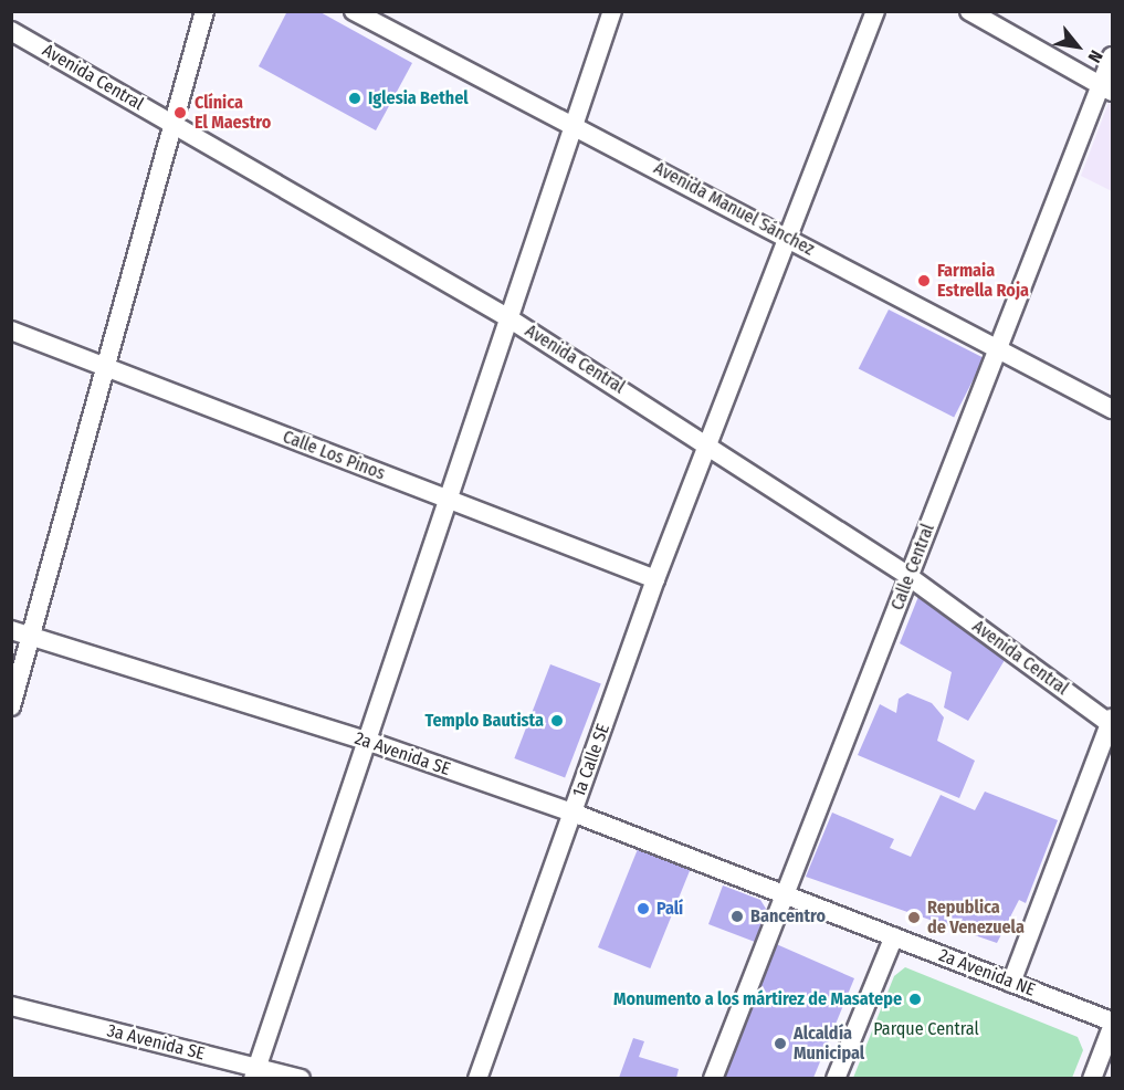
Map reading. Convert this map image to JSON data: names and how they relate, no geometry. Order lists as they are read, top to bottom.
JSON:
{
  "streets": {
    "street": [
      "Avenida Central",
      "Avenida Manuel Sánchez",
      "Calle Los Pinos",
      "Calle Central",
      "2a Avenida SE",
      "1a Calle SE",
      "2a Avenida NE",
      "3a Avenida SE"
    ]
  },
  "crossings": [
    ["Avenida Central", "Calle Central"],
    ["Avenida Central", "1a Calle SE"],
    ["Avenida Manuel Sánchez", "Calle Central"],
    ["Avenida Manuel Sánchez", "1a Calle SE"],
    ["Calle Los Pinos", "1a Calle SE"],
    ["Calle Central", "2a Avenida SE"],
    ["Calle Central", "2a Avenida NE"],
    ["2a Avenida SE", "1a Calle SE"],
    ["2a Avenida SE", "2a Avenida NE"]
  ],
  "parks": ["Parque Central"],
  "places": [
    "Iglesia Bethel",
    "Clínica El Maestro",
    "Farmaia Estrella Roja",
    "Templo Bautista",
    "Palí",
    "Bancentro",
    "Republica de Venezuela",
    "Monumento a los mártirez de Masatepe",
    "Alcaldía Municipal"
  ],
  "north": "bottom right"
}
